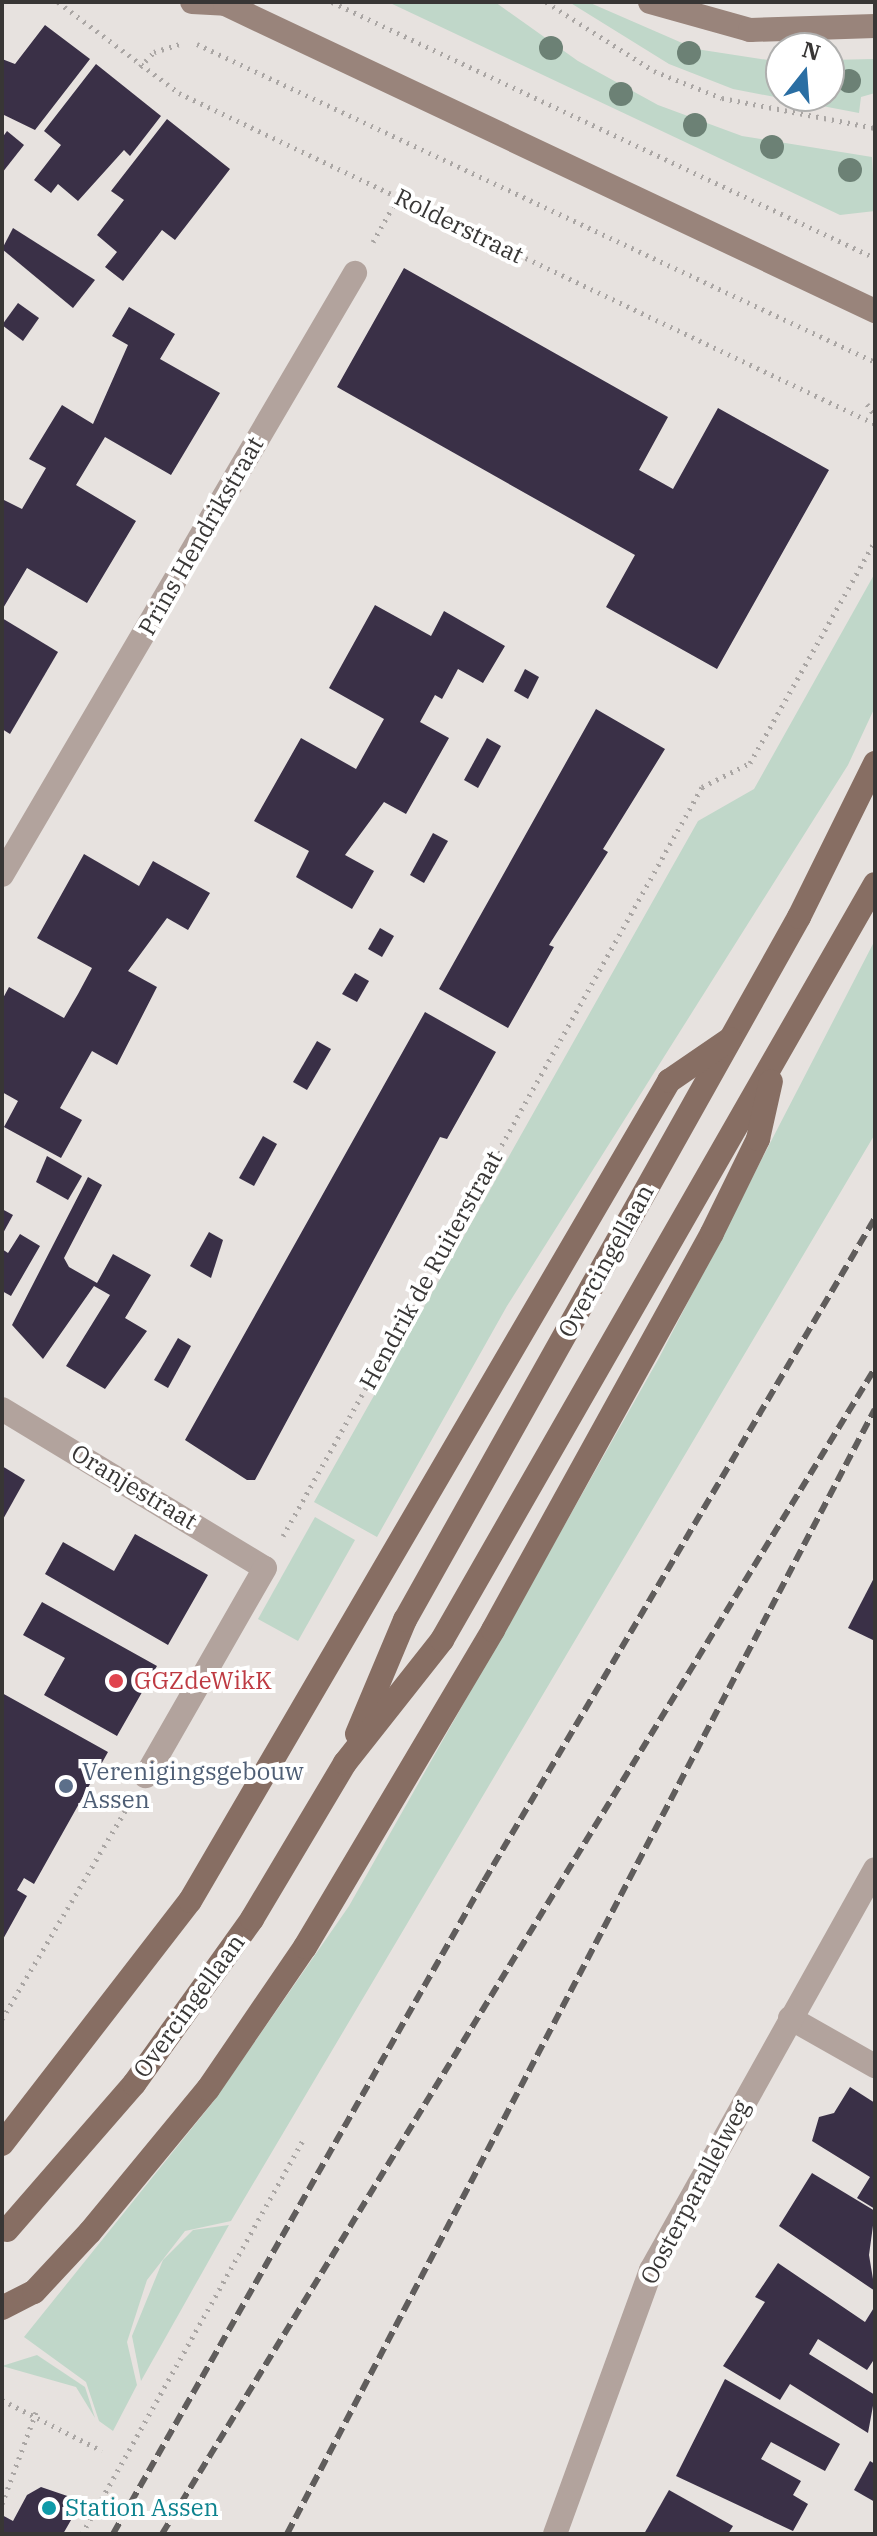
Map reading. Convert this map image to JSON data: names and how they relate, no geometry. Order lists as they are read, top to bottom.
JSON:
{
  "streets": {
    "main road": ["Overcingellaan"],
    "street": ["Prins Hendrikstraat", "Oranjestraat", "Oosterparallelweg"],
    "path": ["Rolderstraat", "Hendrik de Ruiterstraat"]
  },
  "crossings": [
    ["Hendrik de Ruiterstraat", "Oranjestraat"]
  ],
  "places": ["GGZdeWikK", "Verenigingsgebouw Assen", "Station Assen"],
  "north": "top"
}
